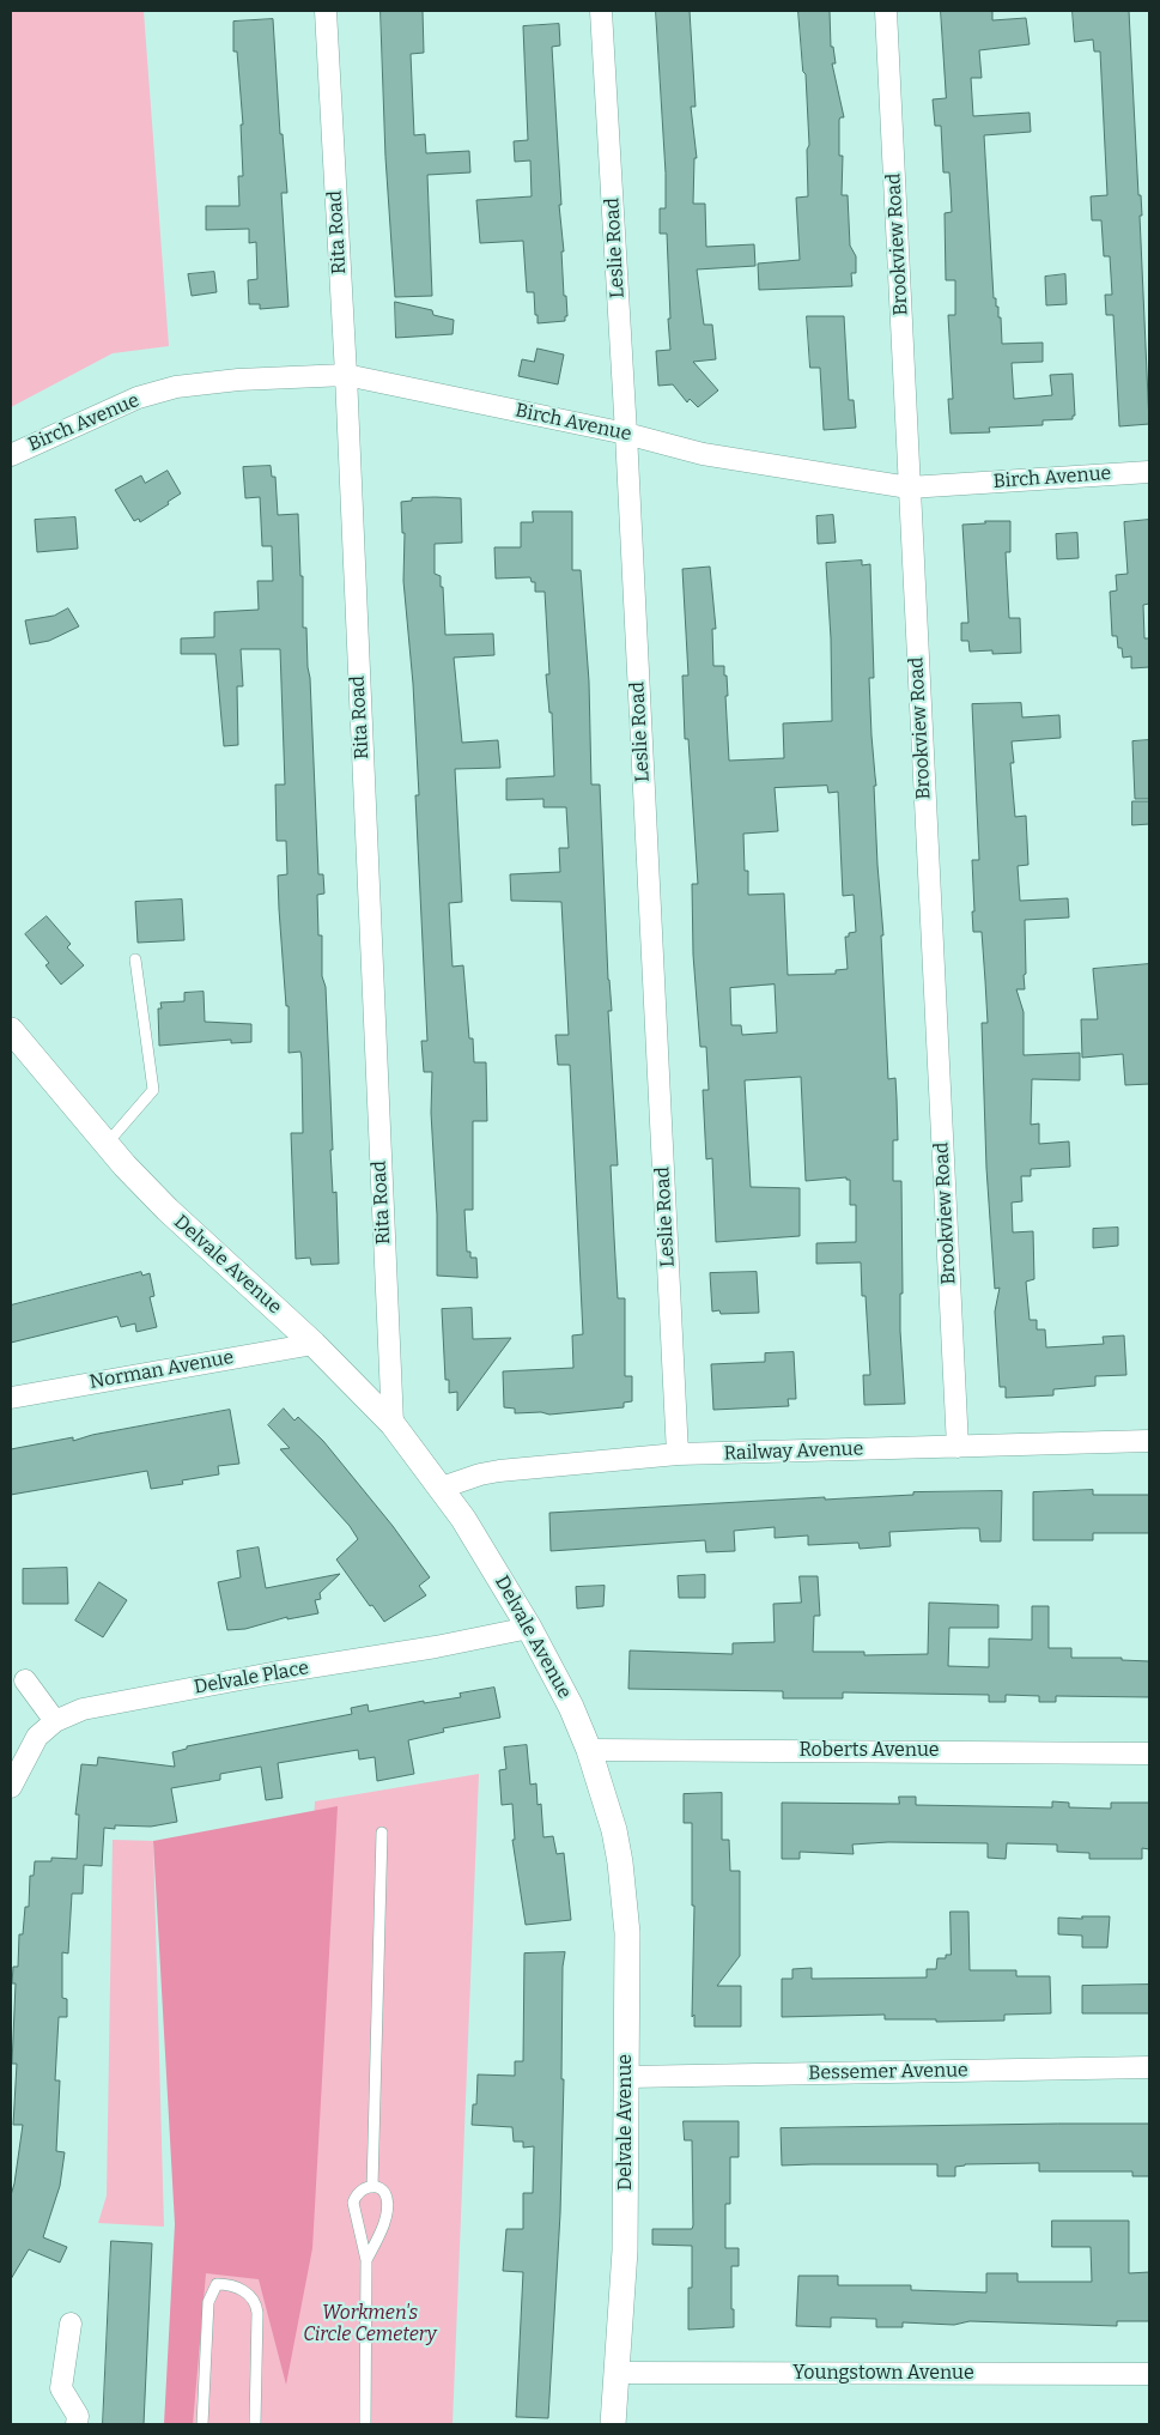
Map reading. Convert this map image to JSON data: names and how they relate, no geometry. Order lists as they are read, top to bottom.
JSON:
{
  "streets": {
    "street": [
      "Rita Road",
      "Brookview Road",
      "Leslie Road",
      "Birch Avenue",
      "Delvale Avenue",
      "Norman Avenue",
      "Railway Avenue",
      "Delvale Place",
      "Roberts Avenue",
      "Bessemer Avenue",
      "Youngstown Avenue"
    ]
  },
  "crossings": [
    ["Rita Road", "Birch Avenue"],
    ["Rita Road", "Delvale Avenue"],
    ["Brookview Road", "Birch Avenue"],
    ["Brookview Road", "Railway Avenue"],
    ["Leslie Road", "Birch Avenue"],
    ["Leslie Road", "Railway Avenue"],
    ["Delvale Avenue", "Norman Avenue"],
    ["Delvale Avenue", "Railway Avenue"],
    ["Delvale Avenue", "Delvale Place"],
    ["Delvale Avenue", "Roberts Avenue"],
    ["Delvale Avenue", "Bessemer Avenue"],
    ["Delvale Avenue", "Youngstown Avenue"]
  ],
  "parks": ["Workmen's Circle Cemetery"]
}
